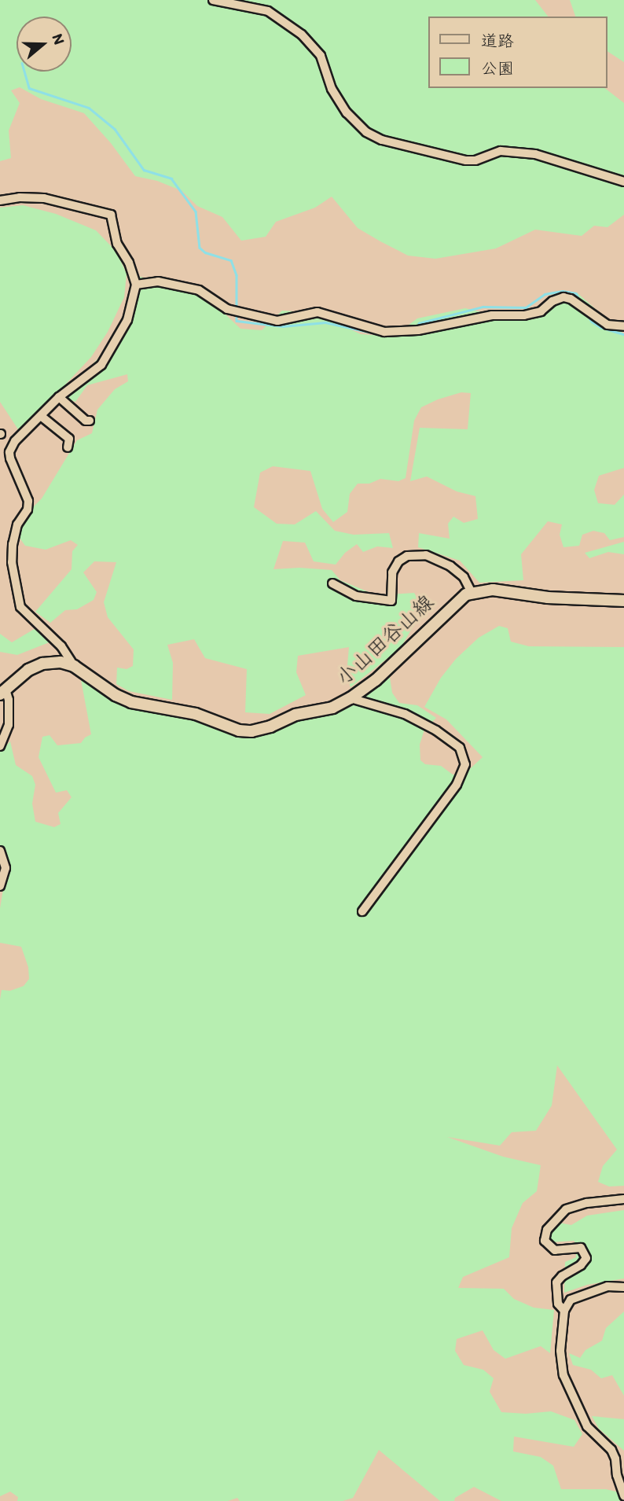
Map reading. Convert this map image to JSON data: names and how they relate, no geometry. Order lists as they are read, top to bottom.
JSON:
{
  "streets": {
    "main road": ["小山田谷山線"]
  },
  "legend": ["道路", "公園"],
  "north": "right"
}
